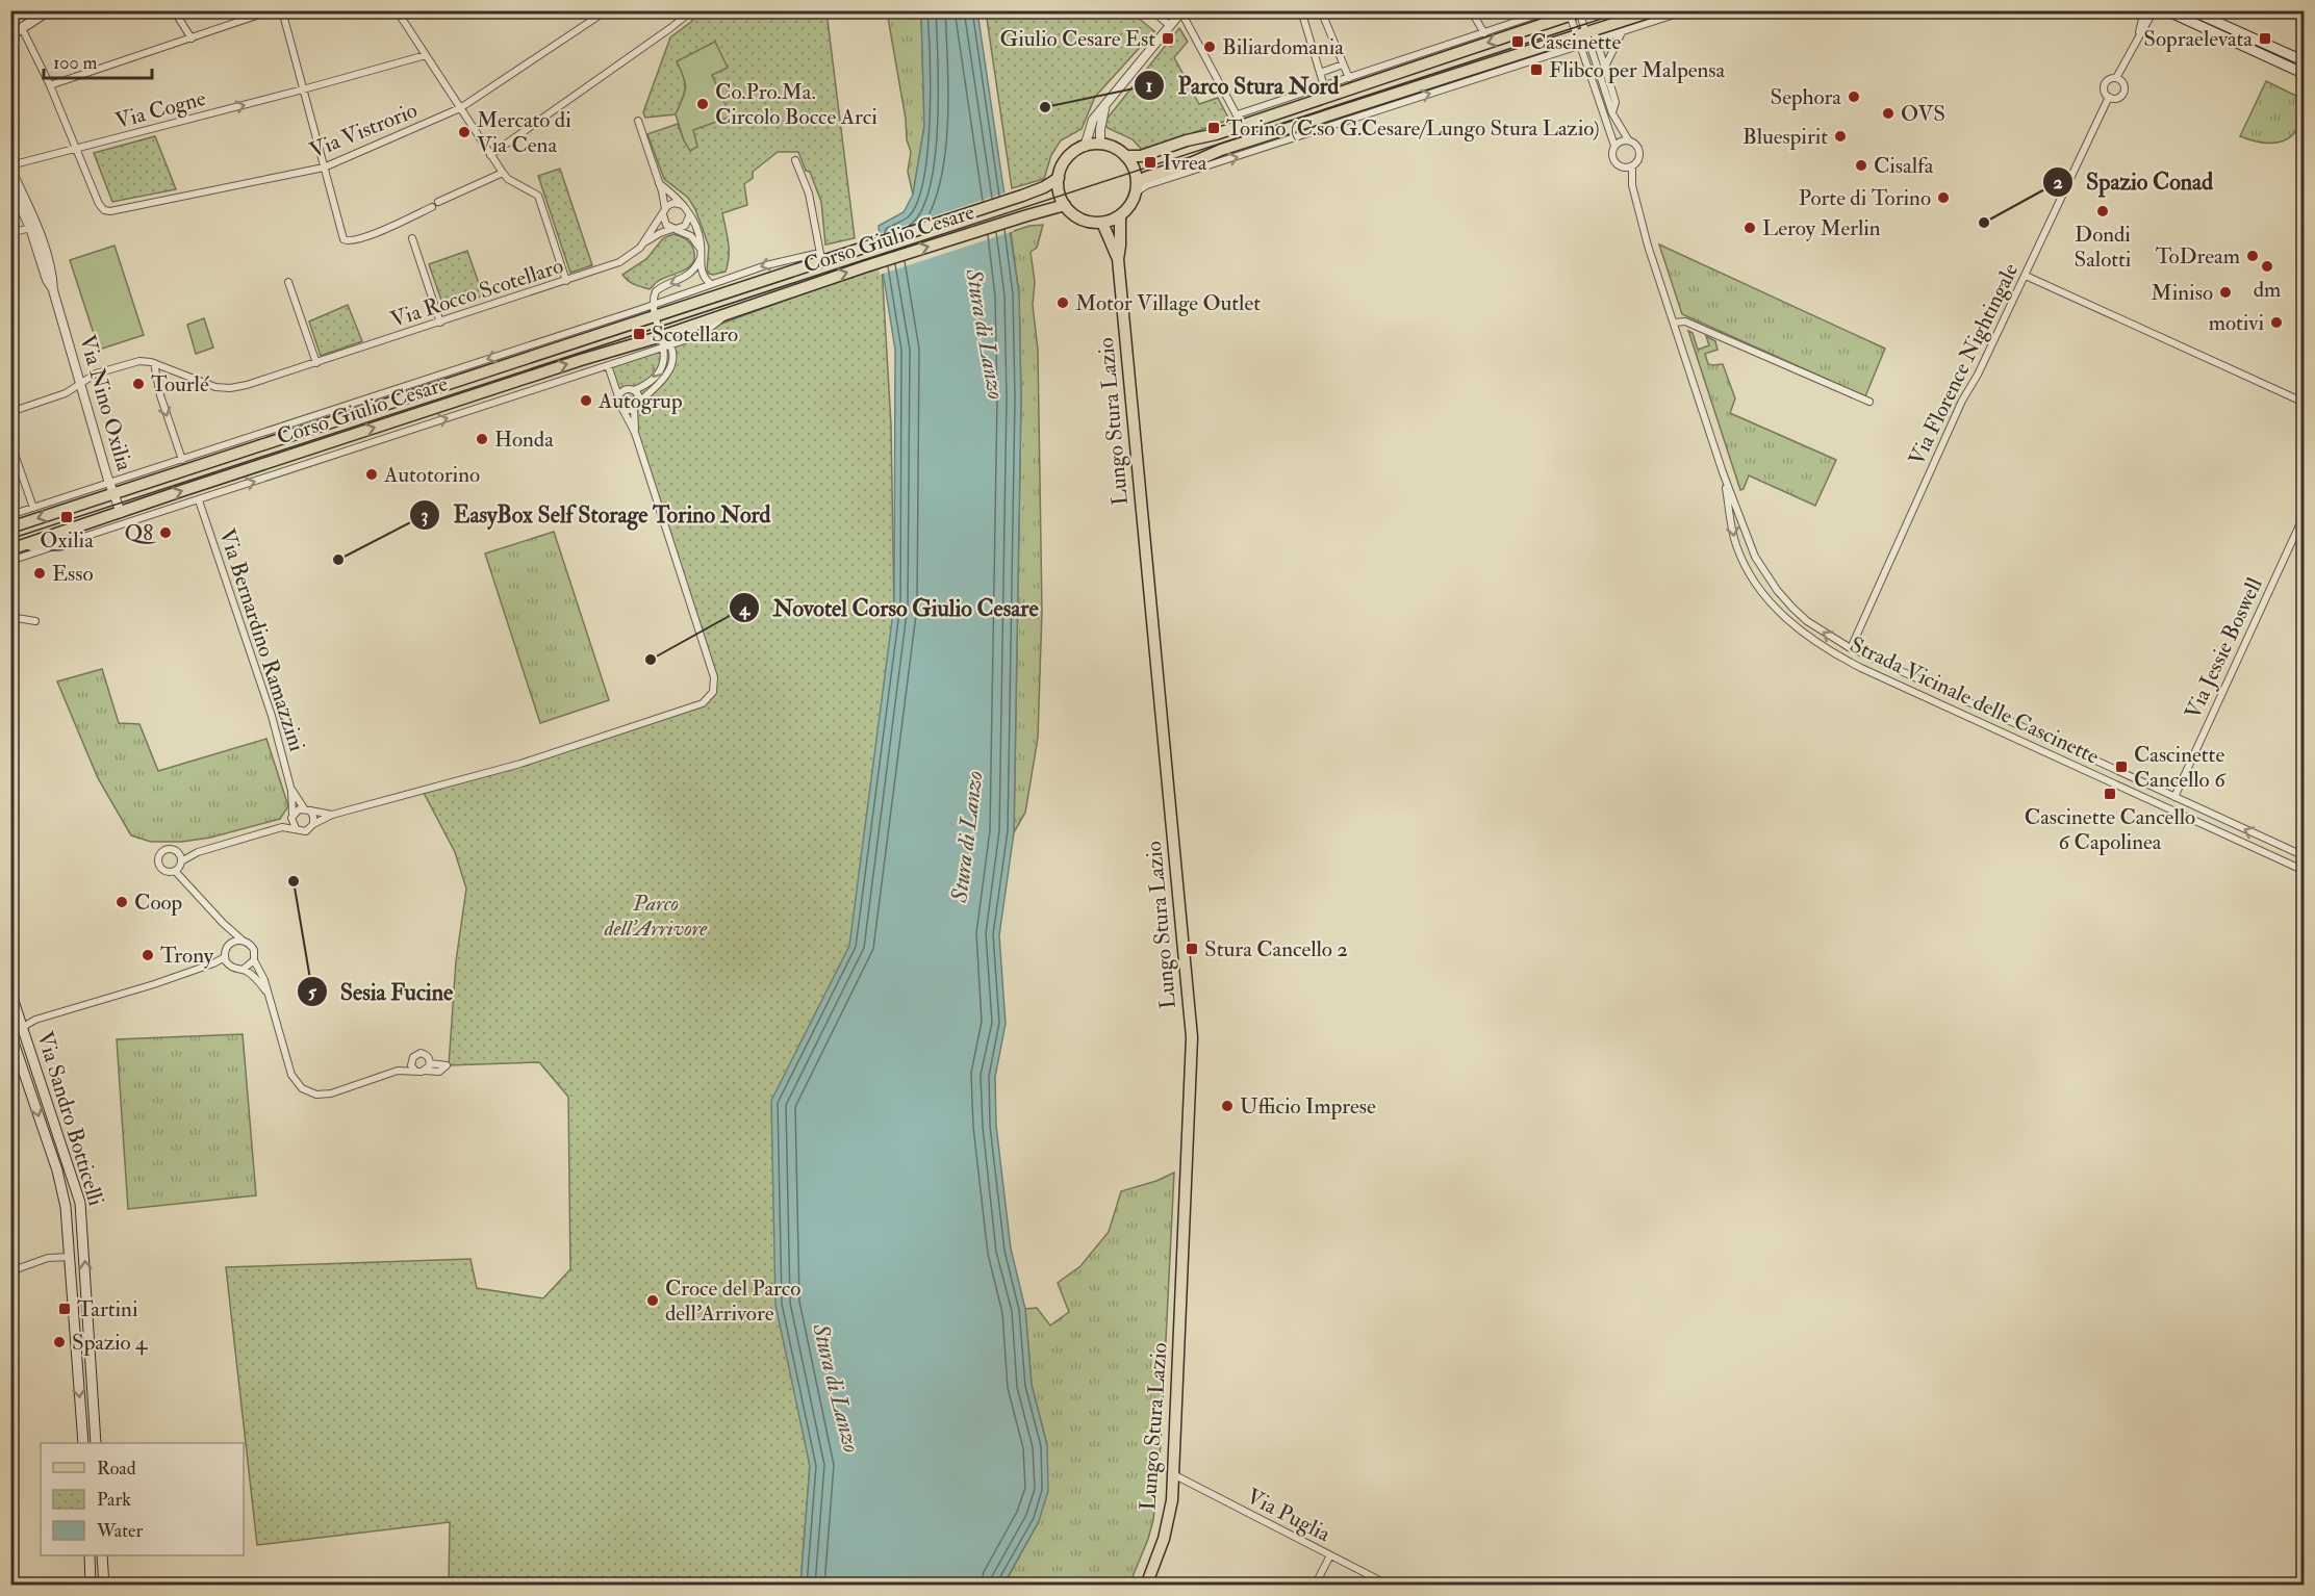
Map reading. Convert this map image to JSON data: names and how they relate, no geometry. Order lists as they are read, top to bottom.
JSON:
{
  "streets": {
    "main road": ["Corso Giulio Cesare", "Lungo Stura Lazio", "Via Sandro Botticelli"],
    "street": [
      "Via Cogne",
      "Via Vistrorio",
      "Via Rocco Scotellaro",
      "Via Florence Nightingale",
      "Via Nino Oxilia",
      "Via Bernardino Ramazzini",
      "Via Jessie Boswell",
      "Strada Vicinale delle Cascinette",
      "Via Puglia"
    ]
  },
  "crossings": [
    ["Via Cogne", "Via Vistrorio"],
    ["Via Cogne", "Via Nino Oxilia"],
    ["Corso Giulio Cesare", "Via Nino Oxilia"],
    ["Corso Giulio Cesare", "Lungo Stura Lazio"],
    ["Corso Giulio Cesare", "Via Bernardino Ramazzini"],
    ["Via Rocco Scotellaro", "Via Nino Oxilia"],
    ["Via Florence Nightingale", "Strada Vicinale delle Cascinette"],
    ["Lungo Stura Lazio", "Via Puglia"],
    ["Via Jessie Boswell", "Strada Vicinale delle Cascinette"]
  ],
  "one_way": ["Via Cogne"],
  "water": ["Stura di Lanzo"],
  "parks": ["Parco dell'Arrivore"],
  "places": {
    "transit": [
      "Giulio Cesare Est",
      "Sopraelevata",
      "Cascinette",
      "Flibco per Malpensa",
      "Torino (C.so G.Cesare/Lungo Stura Lazio)",
      "Ivrea",
      "Scotellaro",
      "Oxilia",
      "Cascinette Cancello 6",
      "Cascinette Cancello 6 Capolinea",
      "Stura Cancello 2",
      "Tartini"
    ],
    "other": [
      "Biliardomania",
      "Sephora",
      "Co.Pro.Ma. Circolo Bocce Arci",
      "Parco Stura Nord",
      "OVS",
      "Mercato di Via Cena",
      "Bluespirit",
      "Cisalfa",
      "Porte di Torino",
      "Dondi Salotti",
      "Spazio Conad",
      "Leroy Merlin",
      "ToDream",
      "dm",
      "Miniso",
      "Motor Village Outlet",
      "motivi",
      "Tourlé",
      "Autogrup",
      "Honda",
      "Autotorino",
      "Q8",
      "EasyBox Self Storage Torino Nord",
      "Esso",
      "Novotel Corso Giulio Cesare",
      "Sesia Fucine",
      "Coop",
      "Trony",
      "Ufficio Imprese",
      "Croce del Parco dell'Arrivore",
      "Spazio 4"
    ]
  },
  "legend": ["Road", "Park", "Water"],
  "scale_bar": "100 m"
}
